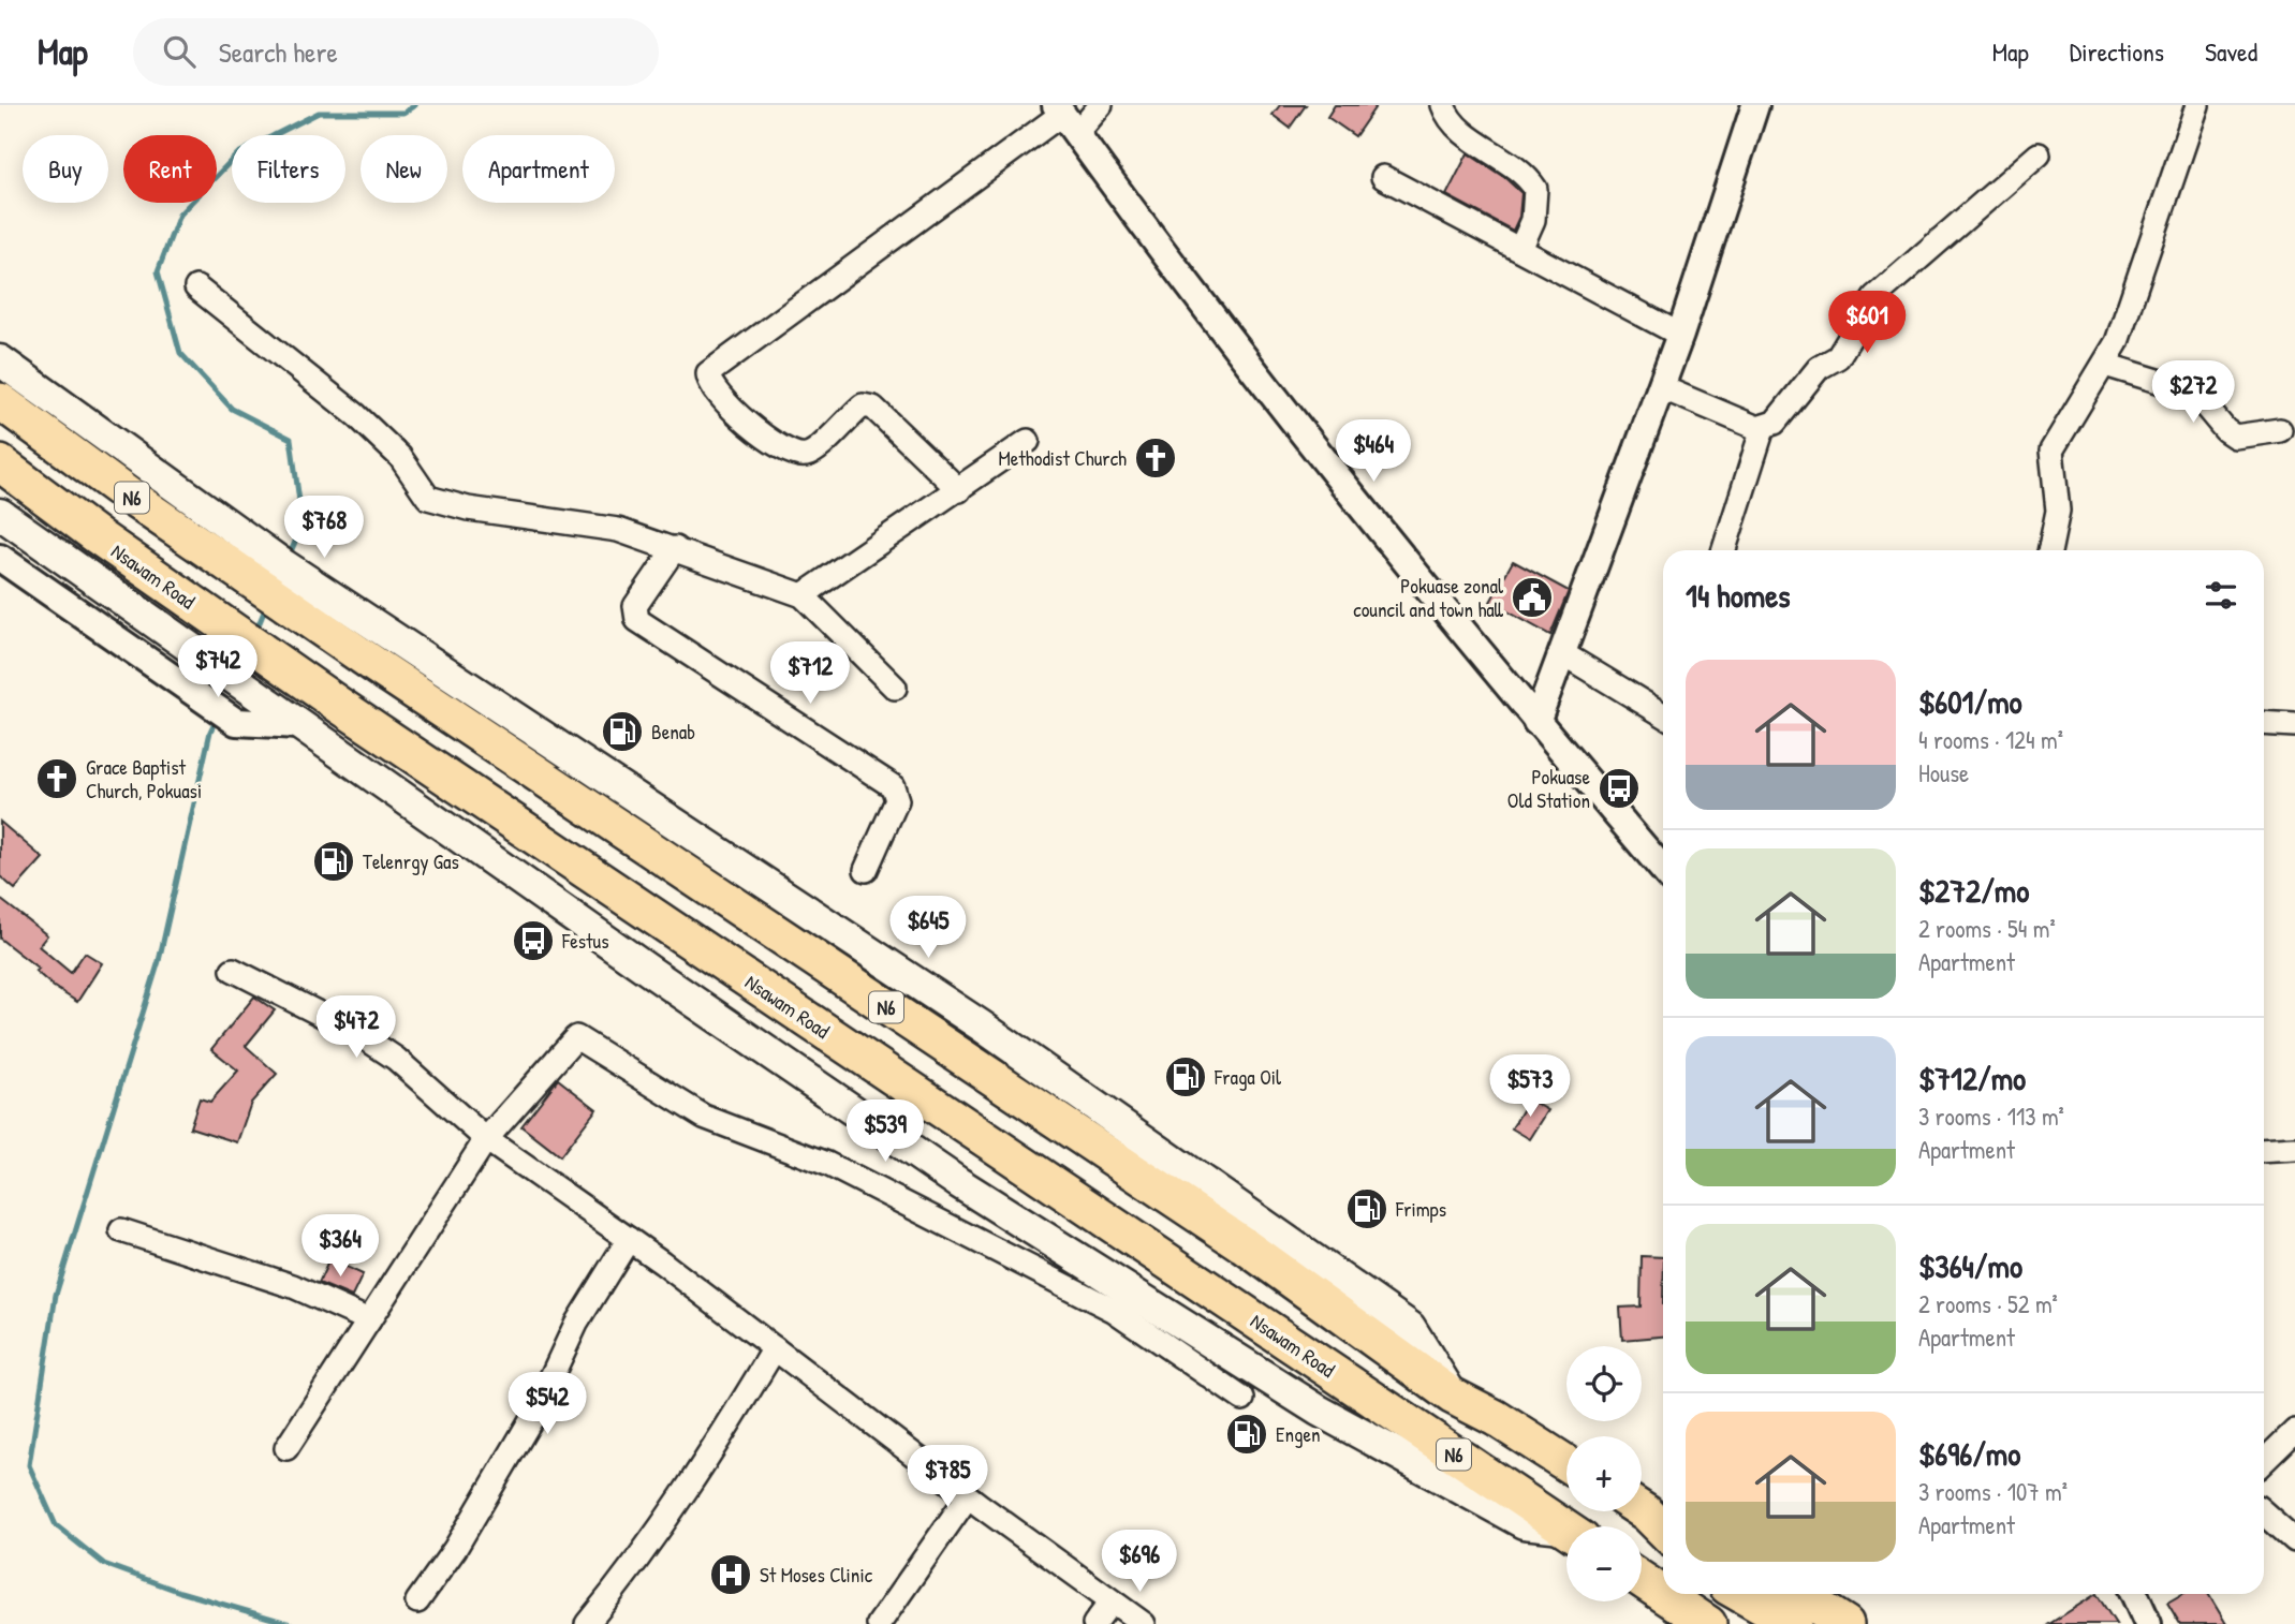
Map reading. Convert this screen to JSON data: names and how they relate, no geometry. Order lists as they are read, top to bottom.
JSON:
{
  "streets": {
    "highway": ["N6", "Nsawam Road"]
  },
  "places": {
    "church": ["Methodist Church", "Grace Baptist Church, Pokuasi"],
    "public building": ["Pokuase zonal council and town hall"],
    "fuel station": [
      "Benab",
      "Telenrgy Gas",
      "Fraga Oil",
      "Frimps",
      "Engen"
    ],
    "bus stop": ["Pokuase Old Station", "Festus"],
    "hospital": ["St Moses Clinic"]
  },
  "page": {
    "header": "Map",
    "search": "Search here",
    "nav": ["Map", "Directions", "Saved"],
    "chip": [
      "Buy",
      "Rent",
      "Filters",
      "New",
      "Apartment"
    ],
    "price": [
      "$601",
      "$272",
      "$464",
      "$768",
      "$742",
      "$712",
      "$645",
      "$472",
      "$573",
      "$539",
      "$364",
      "$542",
      "$785",
      "$696"
    ],
    "heading": "14 homes",
    "list": [
      {
        "name": "$601/mo",
        "note": "4 rooms · 124 m² · House"
      },
      {
        "name": "$272/mo",
        "note": "2 rooms · 54 m² · Apartment"
      },
      {
        "name": "$712/mo",
        "note": "3 rooms · 113 m² · Apartment"
      },
      {
        "name": "$364/mo",
        "note": "2 rooms · 52 m² · Apartment"
      },
      {
        "name": "$696/mo",
        "note": "3 rooms · 107 m² · Apartment"
      }
    ],
    "map_buttons": ["+", "−"]
  }
}
